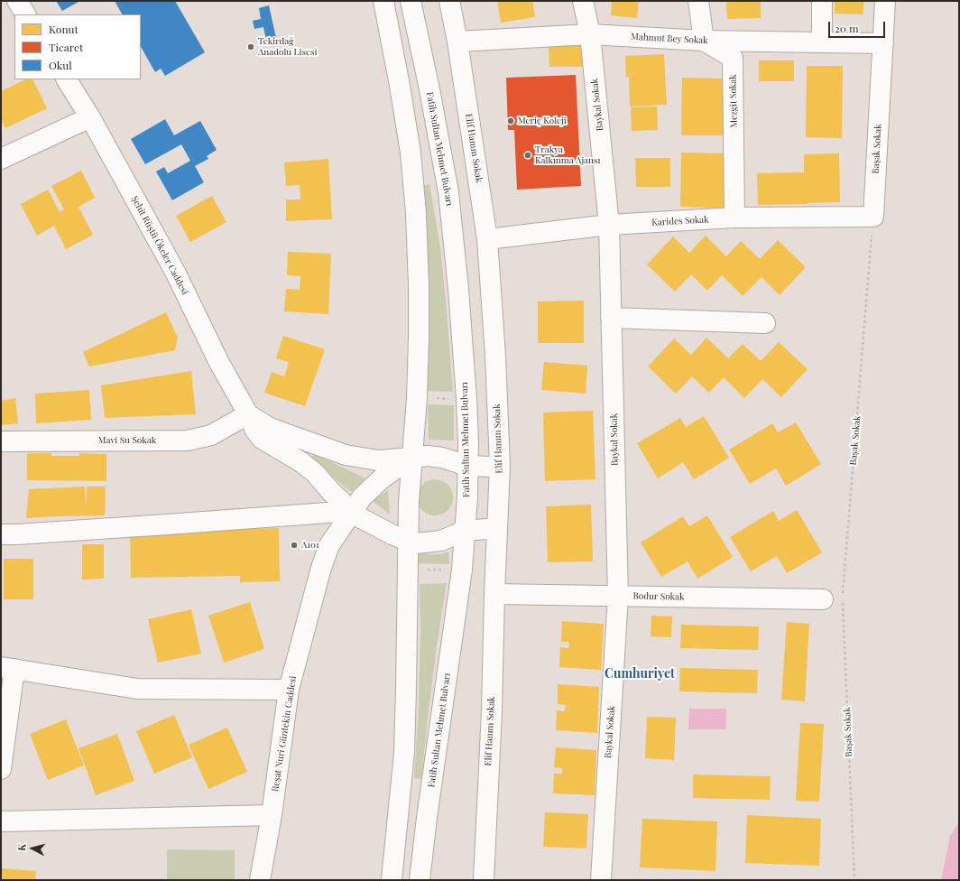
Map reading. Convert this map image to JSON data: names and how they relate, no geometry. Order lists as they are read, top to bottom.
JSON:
{
  "streets": {
    "street": [
      "Mahmut Bey Sokak",
      "Mezgit Sokak",
      "Baykal Sokak",
      "Elif Hanım Sokak",
      "Fatih Sultan Mehmet Bulvarı",
      "Başak Sokak",
      "Karides Sokak",
      "Şehit Rüştü Ökeler Caddesi",
      "Mavi Su Sokak",
      "Bodur Sokak",
      "Reşat Nuri Güntekin Caddesi"
    ]
  },
  "crossings": [
    ["Mahmut Bey Sokak", "Mezgit Sokak"],
    ["Mahmut Bey Sokak", "Baykal Sokak"],
    ["Mahmut Bey Sokak", "Elif Hanım Sokak"],
    ["Mahmut Bey Sokak", "Başak Sokak"],
    ["Mezgit Sokak", "Karides Sokak"],
    ["Baykal Sokak", "Karides Sokak"],
    ["Baykal Sokak", "Bodur Sokak"],
    ["Elif Hanım Sokak", "Karides Sokak"],
    ["Elif Hanım Sokak", "Şehit Rüştü Ökeler Caddesi"],
    ["Elif Hanım Sokak", "Bodur Sokak"],
    ["Fatih Sultan Mehmet Bulvarı", "Şehit Rüştü Ökeler Caddesi"],
    ["Başak Sokak", "Karides Sokak"],
    ["Şehit Rüştü Ökeler Caddesi", "Mavi Su Sokak"],
    ["Şehit Rüştü Ökeler Caddesi", "Reşat Nuri Güntekin Caddesi"]
  ],
  "districts": ["Cumhuriyet"],
  "places": [
    "Tekirdağ Anadolu Lisesi",
    "Meriç Koleji",
    "Trakya Kalkınma Ajansı",
    "A101"
  ],
  "legend": ["Konut", "Ticaret", "Okul"],
  "scale_bar": "20 m",
  "north": "left"
}
